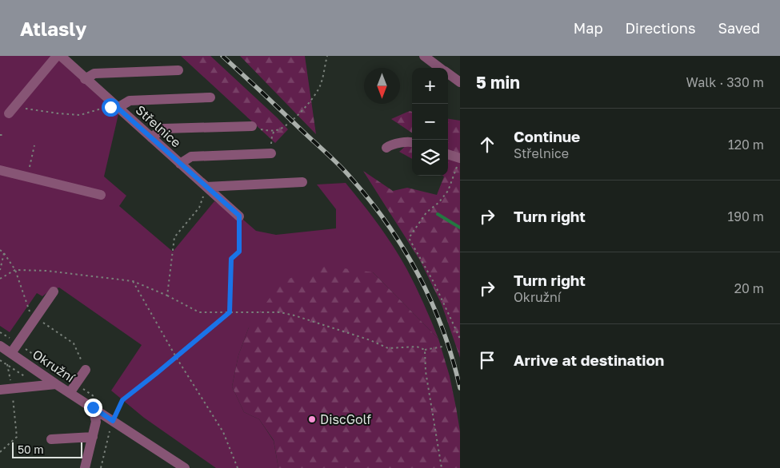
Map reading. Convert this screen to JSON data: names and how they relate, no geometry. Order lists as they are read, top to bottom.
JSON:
{
  "streets": {
    "street": ["Střelnice", "Okružní"]
  },
  "places": ["DiscGolf"],
  "scale_bar": "50 m",
  "north": "bottom",
  "page": {
    "header": "Atlasly",
    "nav": ["Map", "Directions", "Saved"],
    "heading": ["5 min", "Walk · 330 m"],
    "map_buttons": ["+", "−"],
    "list": [
      ["Continue", "Střelnice", "120 m"],
      ["Turn right", "190 m"],
      ["Turn right", "Okružní", "20 m"],
      "Arrive at destination"
    ],
    "scale": "50 m"
  }
}
